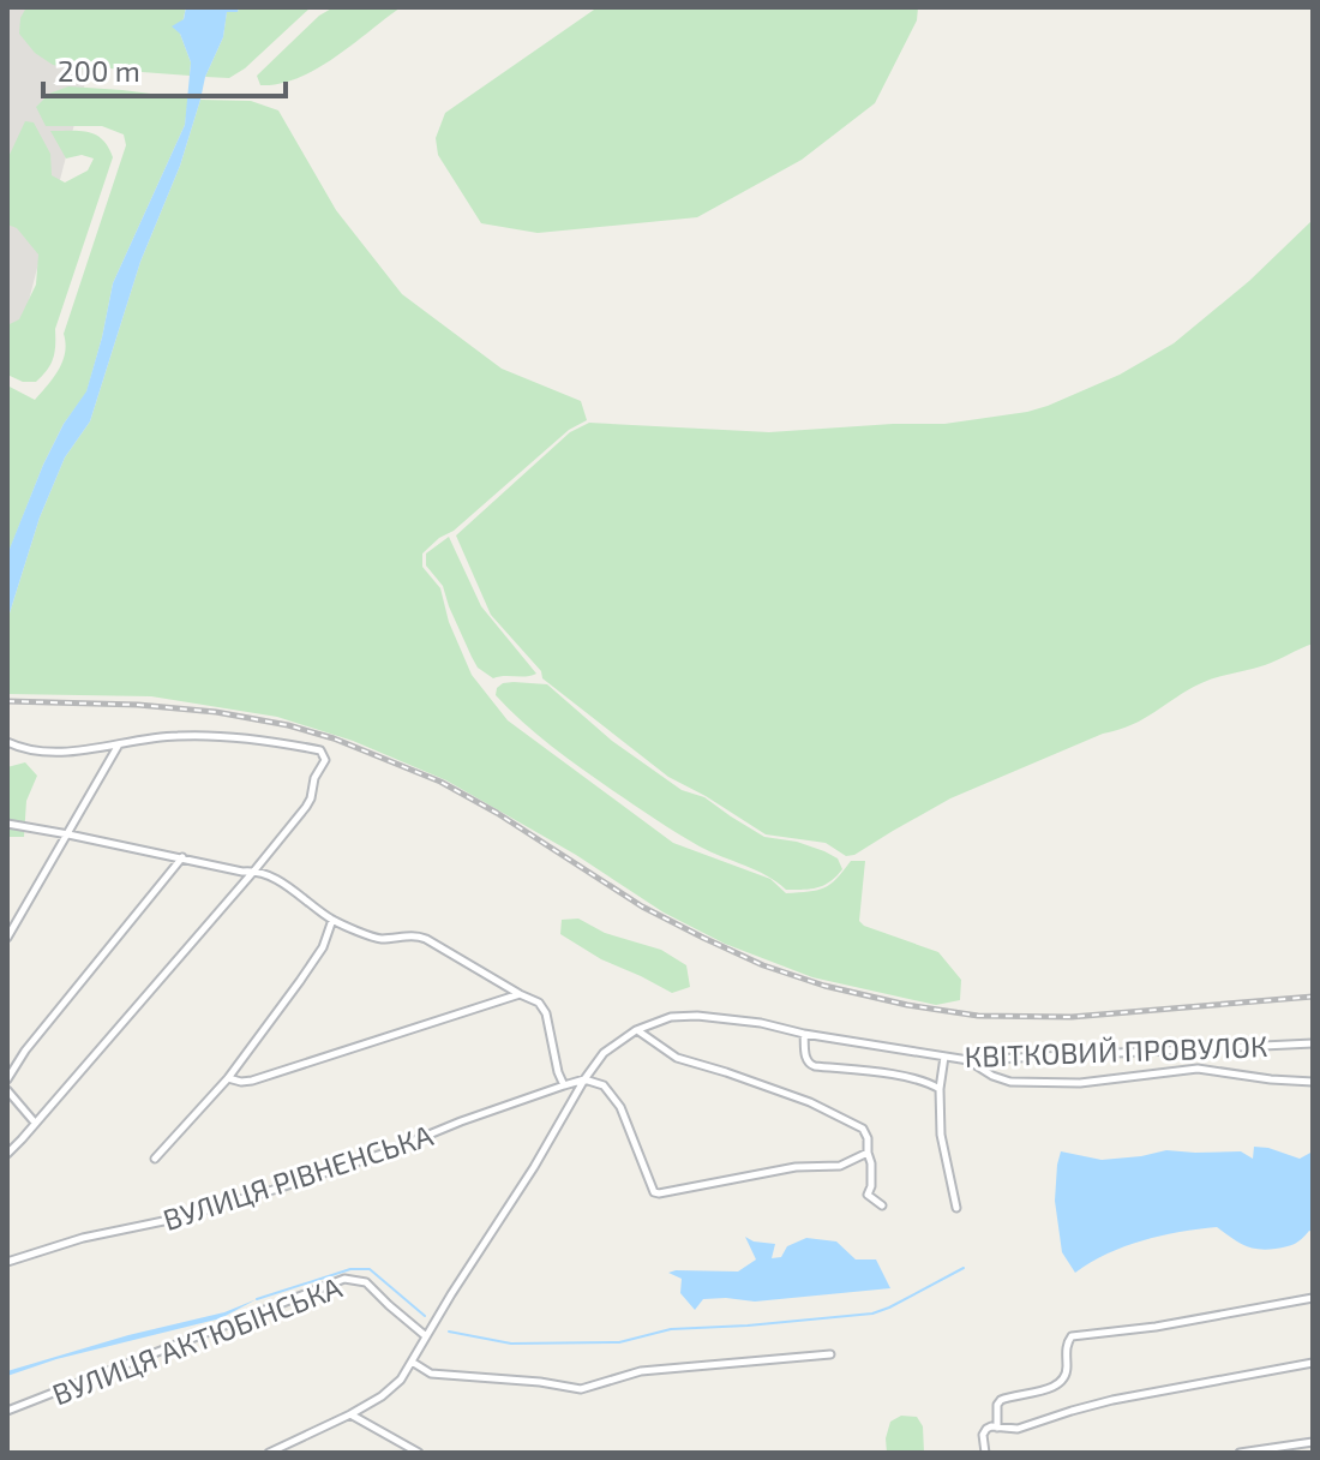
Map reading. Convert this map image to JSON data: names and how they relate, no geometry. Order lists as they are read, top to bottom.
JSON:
{
  "streets": {
    "street": ["КВІТКОВИЙ ПРОВУЛОК", "ВУЛИЦЯ РІВНЕНСЬКА", "ВУЛИЦЯ АКТЮБІНСЬКА"]
  },
  "crossings": [
    ["КВІТКОВИЙ ПРОВУЛОК", "ВУЛИЦЯ РІВНЕНСЬКА"],
    ["КВІТКОВИЙ ПРОВУЛОК", "ВУЛИЦЯ АКТЮБІНСЬКА"]
  ],
  "scale_bar": "200 m"
}
